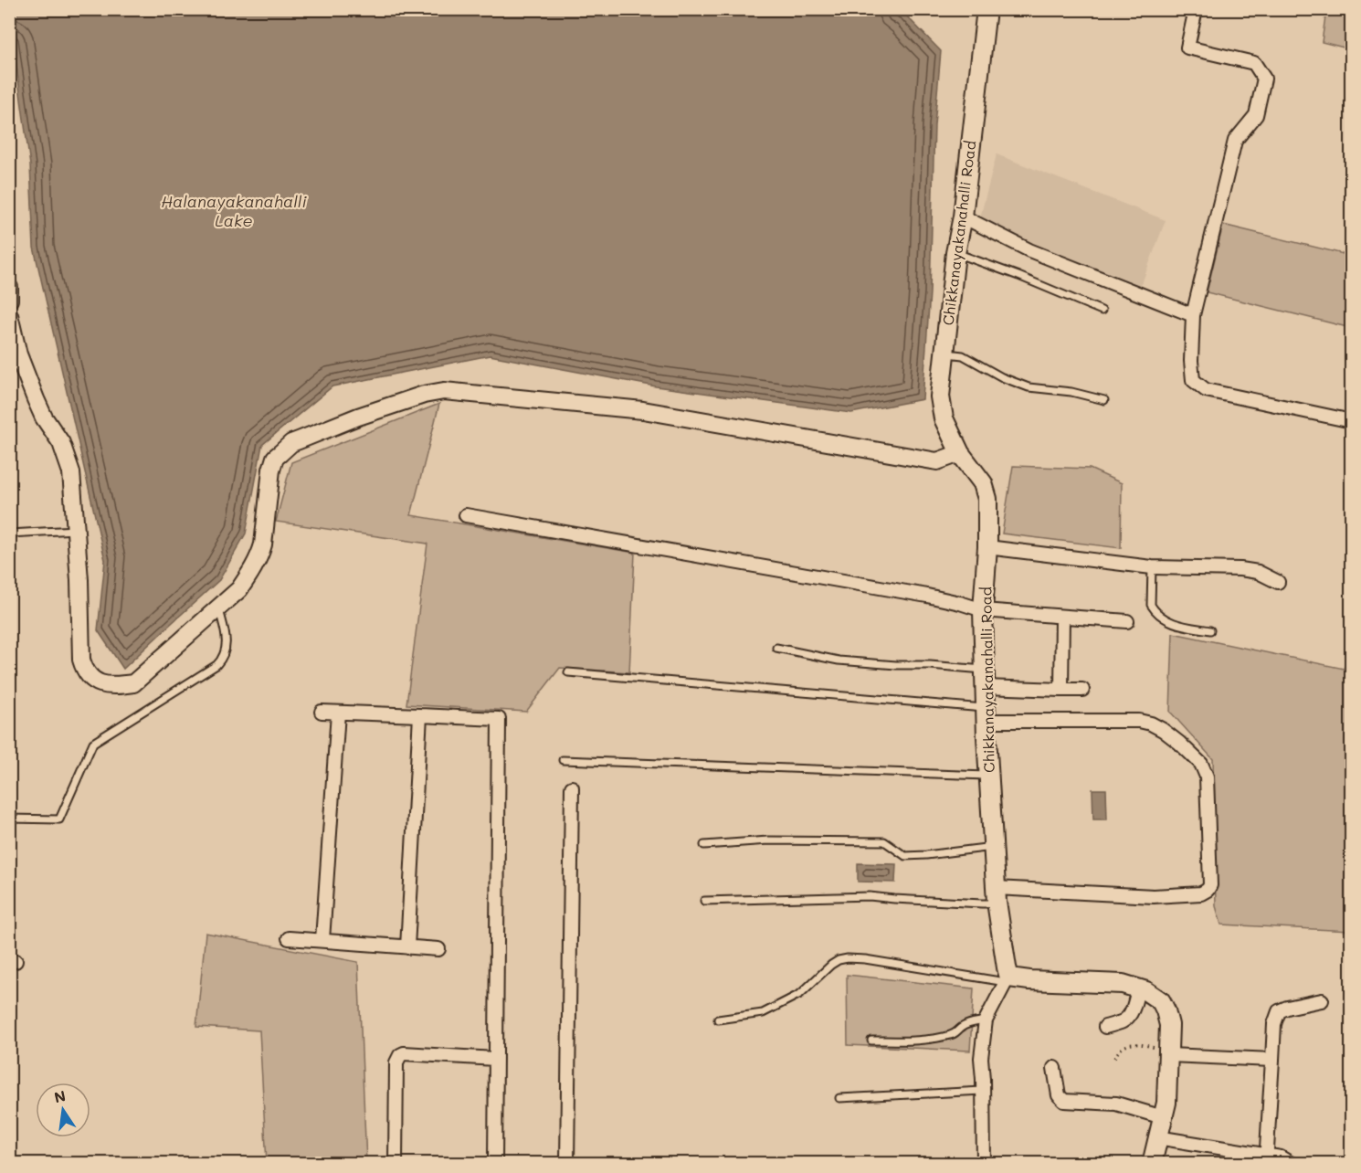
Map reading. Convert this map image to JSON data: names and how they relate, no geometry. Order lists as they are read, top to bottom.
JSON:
{
  "streets": {
    "main road": ["Chikkanayakanahalli Road"]
  },
  "water": ["Halanayakanahalli Lake"],
  "north": "top"
}
